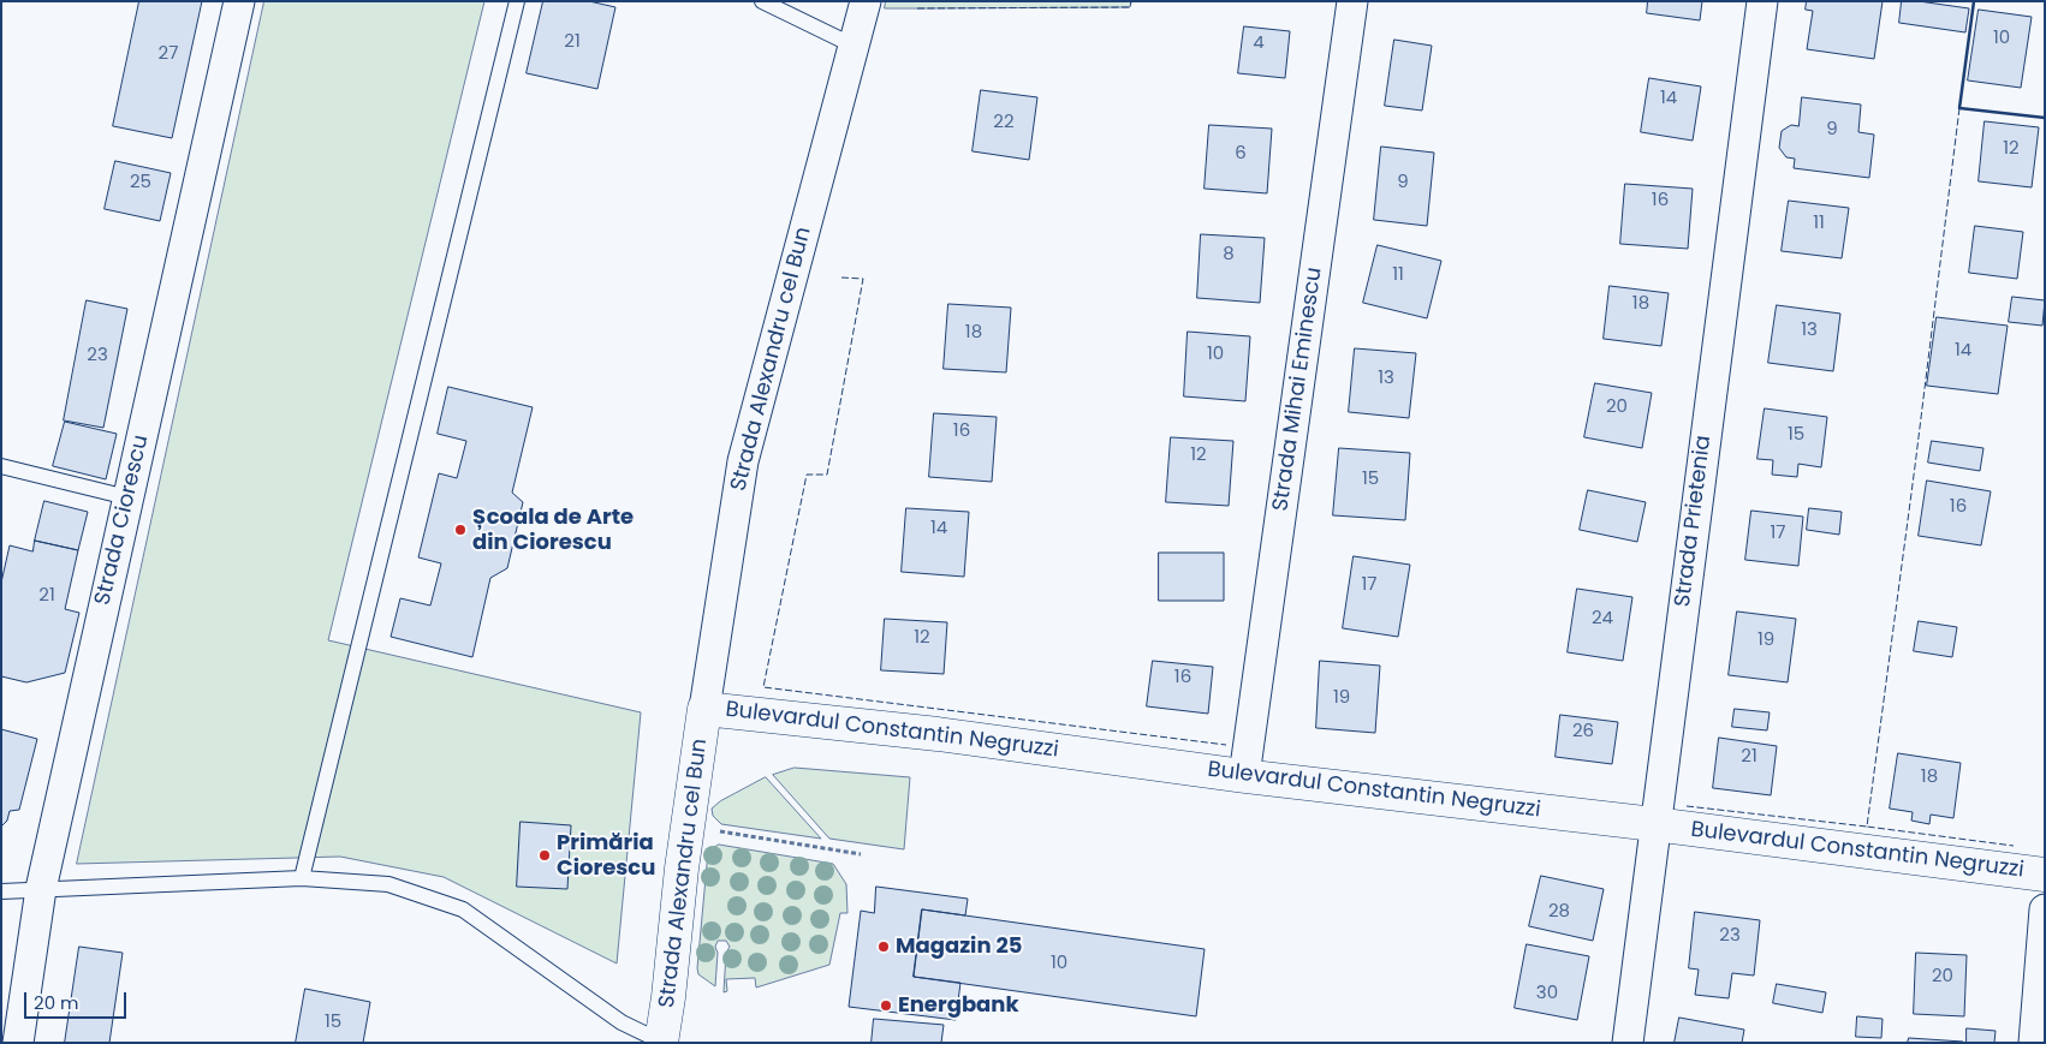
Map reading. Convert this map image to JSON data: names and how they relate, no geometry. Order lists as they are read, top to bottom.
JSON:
{
  "streets": {
    "street": [
      "Strada Alexandru cel Bun",
      "Strada Mihai Eminescu",
      "Strada Ciorescu",
      "Strada Prietenia",
      "Bulevardul Constantin Negruzzi"
    ]
  },
  "crossings": [
    ["Strada Alexandru cel Bun", "Bulevardul Constantin Negruzzi"],
    ["Strada Mihai Eminescu", "Bulevardul Constantin Negruzzi"],
    ["Strada Prietenia", "Bulevardul Constantin Negruzzi"]
  ],
  "places": [
    "Școala de Arte din Ciorescu",
    "Primăria Ciorescu",
    "Magazin 25",
    "Energbank"
  ],
  "house_numbers": [
    "10",
    "21",
    "4",
    "27",
    "14",
    "22",
    "9",
    "12",
    "6",
    "25",
    "9",
    "16",
    "11",
    "8",
    "11",
    "18",
    "13",
    "18",
    "14",
    "10",
    "23",
    "13",
    "20",
    "16",
    "15",
    "12",
    "15",
    "16",
    "14",
    "17",
    "17",
    "21",
    "24",
    "12",
    "19",
    "16",
    "19",
    "26",
    "21",
    "18",
    "28",
    "23",
    "10",
    "20",
    "30",
    "15"
  ],
  "scale_bar": "20 m"
}
